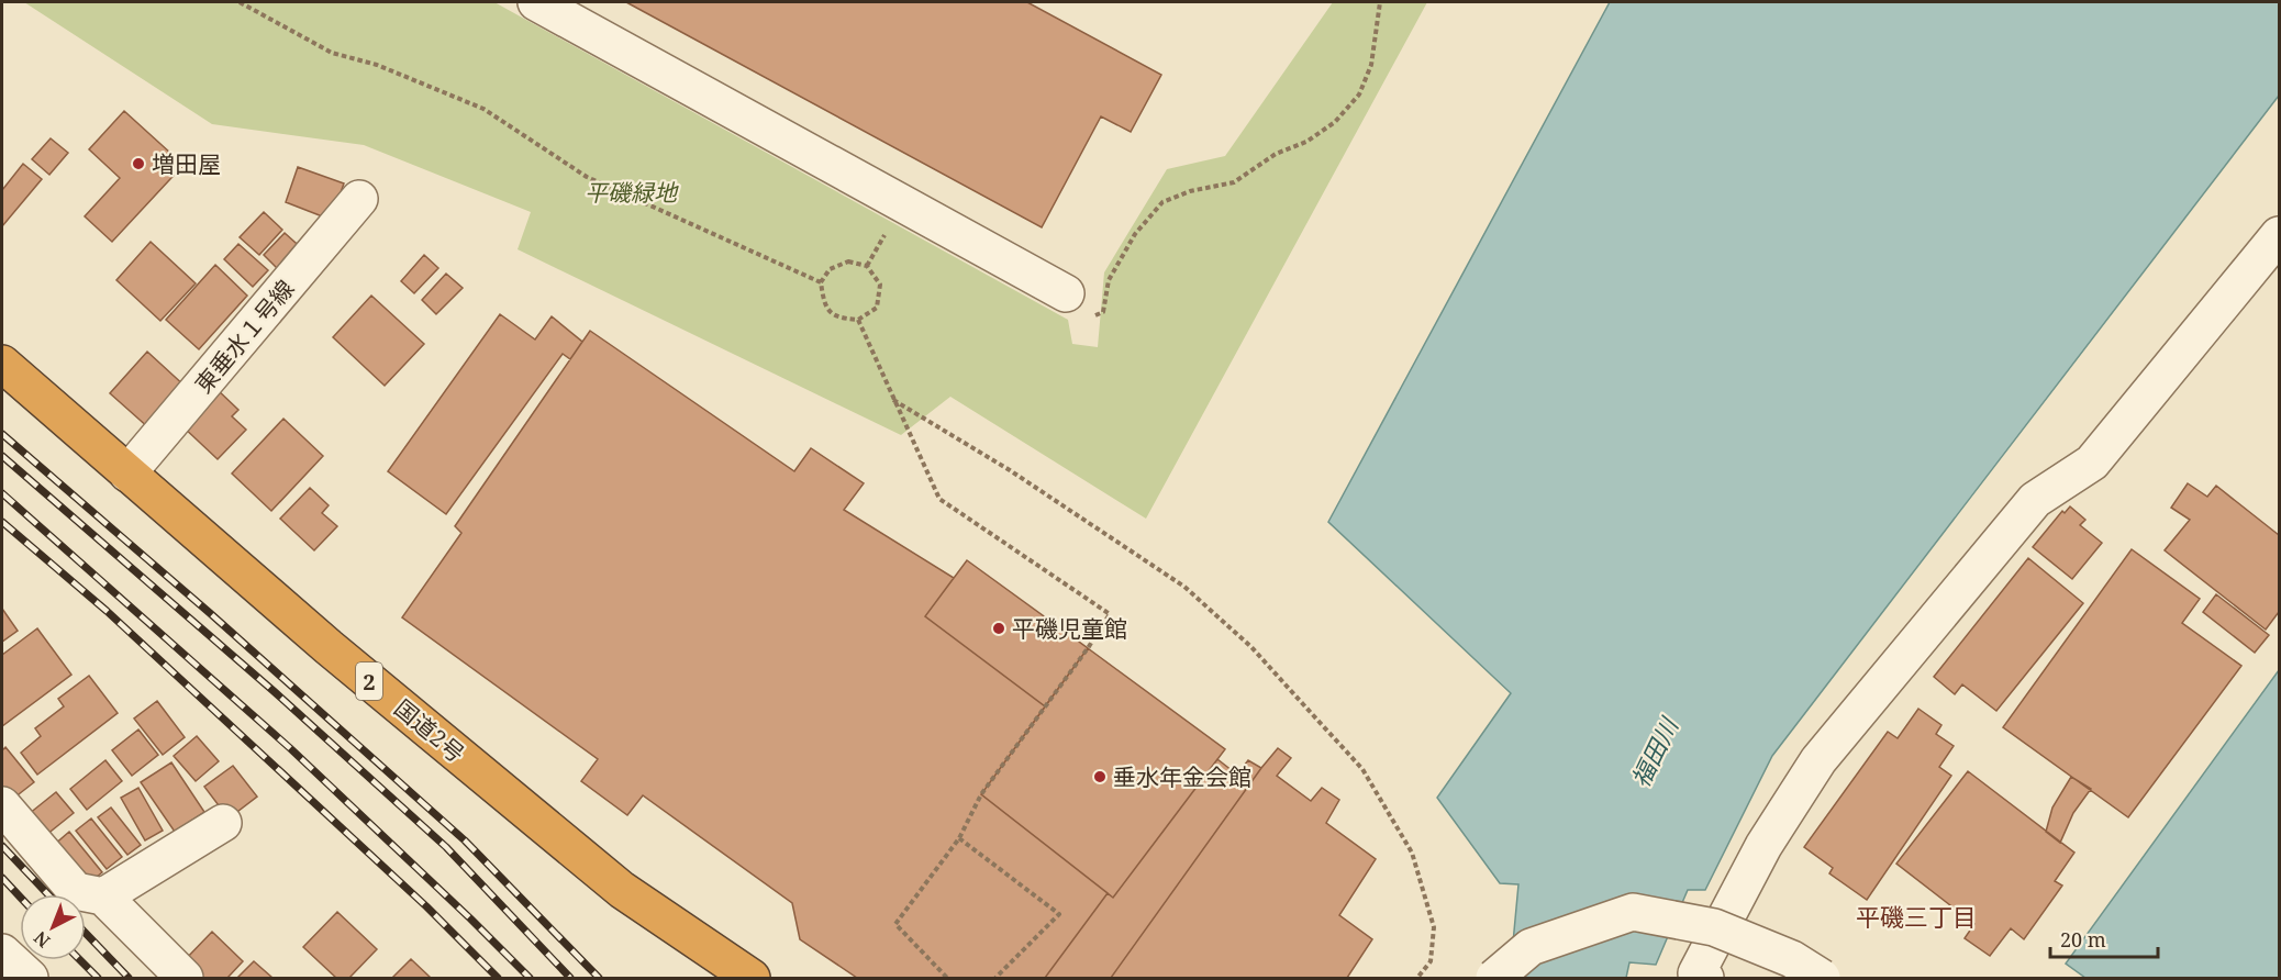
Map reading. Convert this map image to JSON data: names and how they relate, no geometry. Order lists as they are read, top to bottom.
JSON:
{
  "streets": {
    "highway": ["2", "国道2号"],
    "street": ["東垂水１号線"]
  },
  "crossings": [
    ["東垂水１号線", "国道2号"]
  ],
  "districts": ["平磯三丁目"],
  "water": ["福田川"],
  "parks": ["平磯緑地"],
  "places": ["増田屋", "平磯児童館", "垂水年金会館"],
  "scale_bar": "20 m",
  "north": "bottom left"
}
